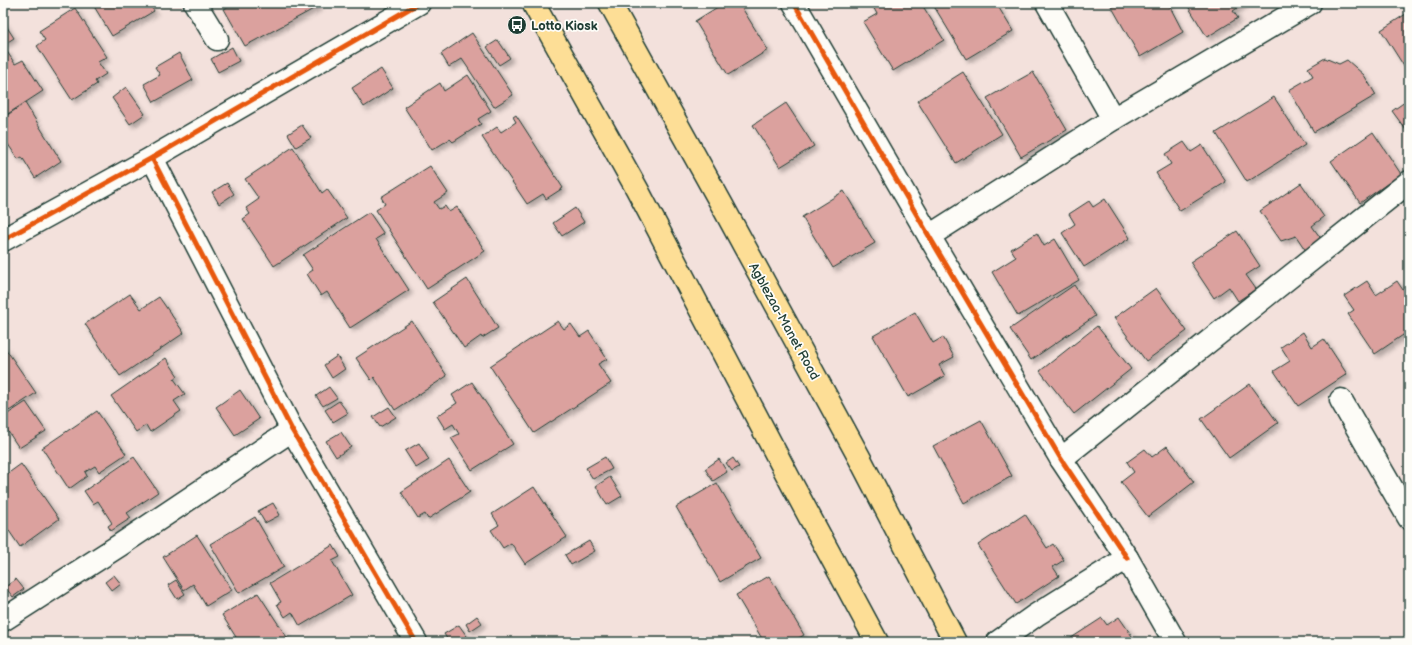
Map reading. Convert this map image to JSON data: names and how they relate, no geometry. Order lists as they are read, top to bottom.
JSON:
{
  "streets": {
    "main road": ["Agblezaa-Manet Road"]
  },
  "places": {
    "bus stop": ["Lotto Kiosk"]
  }
}
